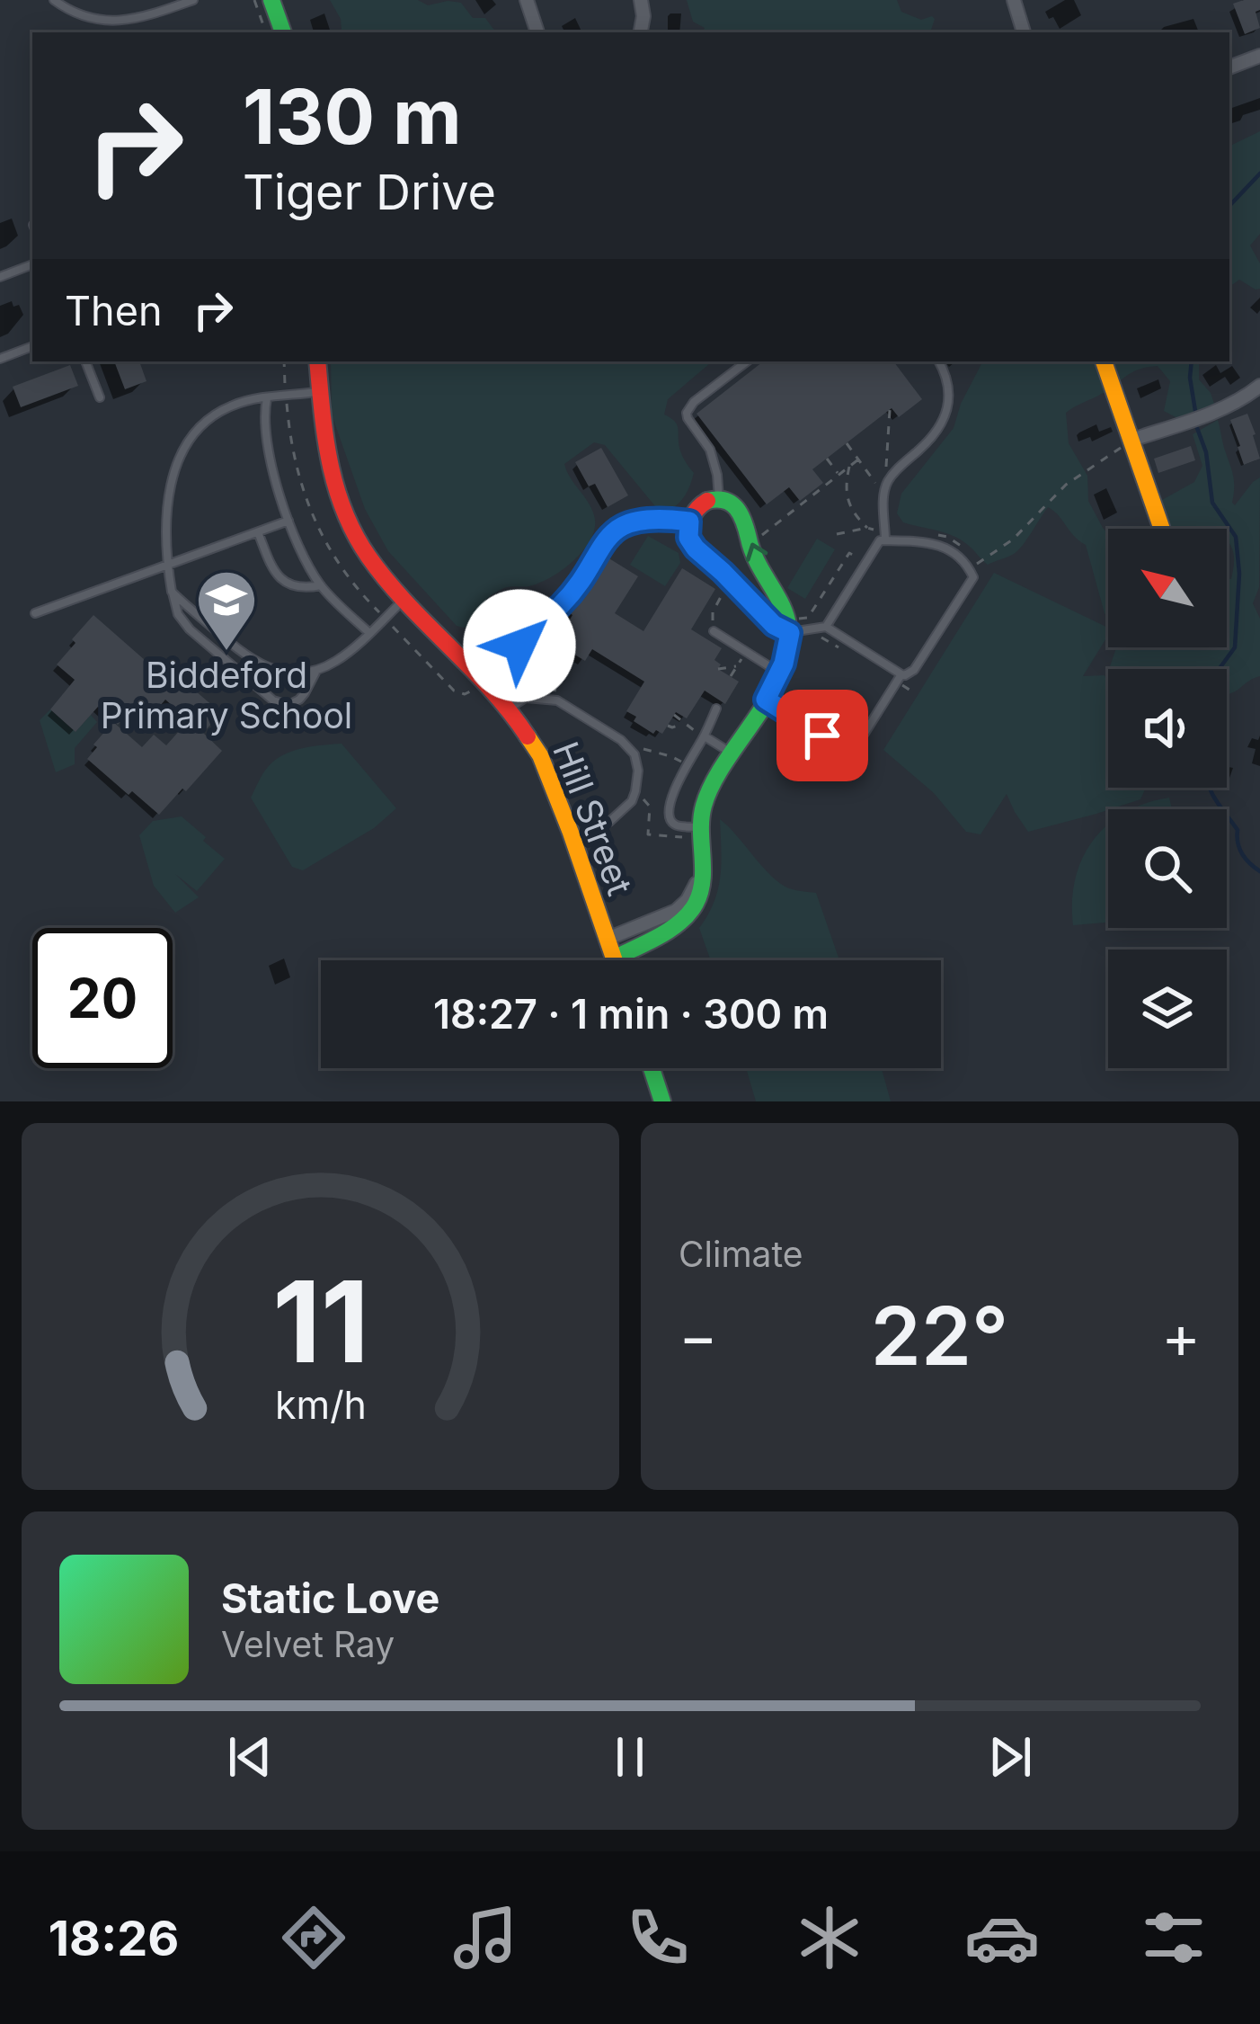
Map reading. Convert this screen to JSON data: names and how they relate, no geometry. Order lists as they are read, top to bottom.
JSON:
{
  "streets": {
    "street": ["Hill Street"]
  },
  "places": {
    "school or university": ["Biddeford Primary School"]
  },
  "north": "top left",
  "page": {
    "turn": ["130 m", "Tiger Drive"],
    "then": "Then",
    "limit": "20",
    "trip": "18:27 · 1 min · 300 m",
    "tile": "Climate",
    "heat": ["−", "22°", "+"],
    "song": ["Static Love", "Velvet Ray"],
    "tabs": "18:26",
    "gauge": ["11", "km/h"]
  }
}
